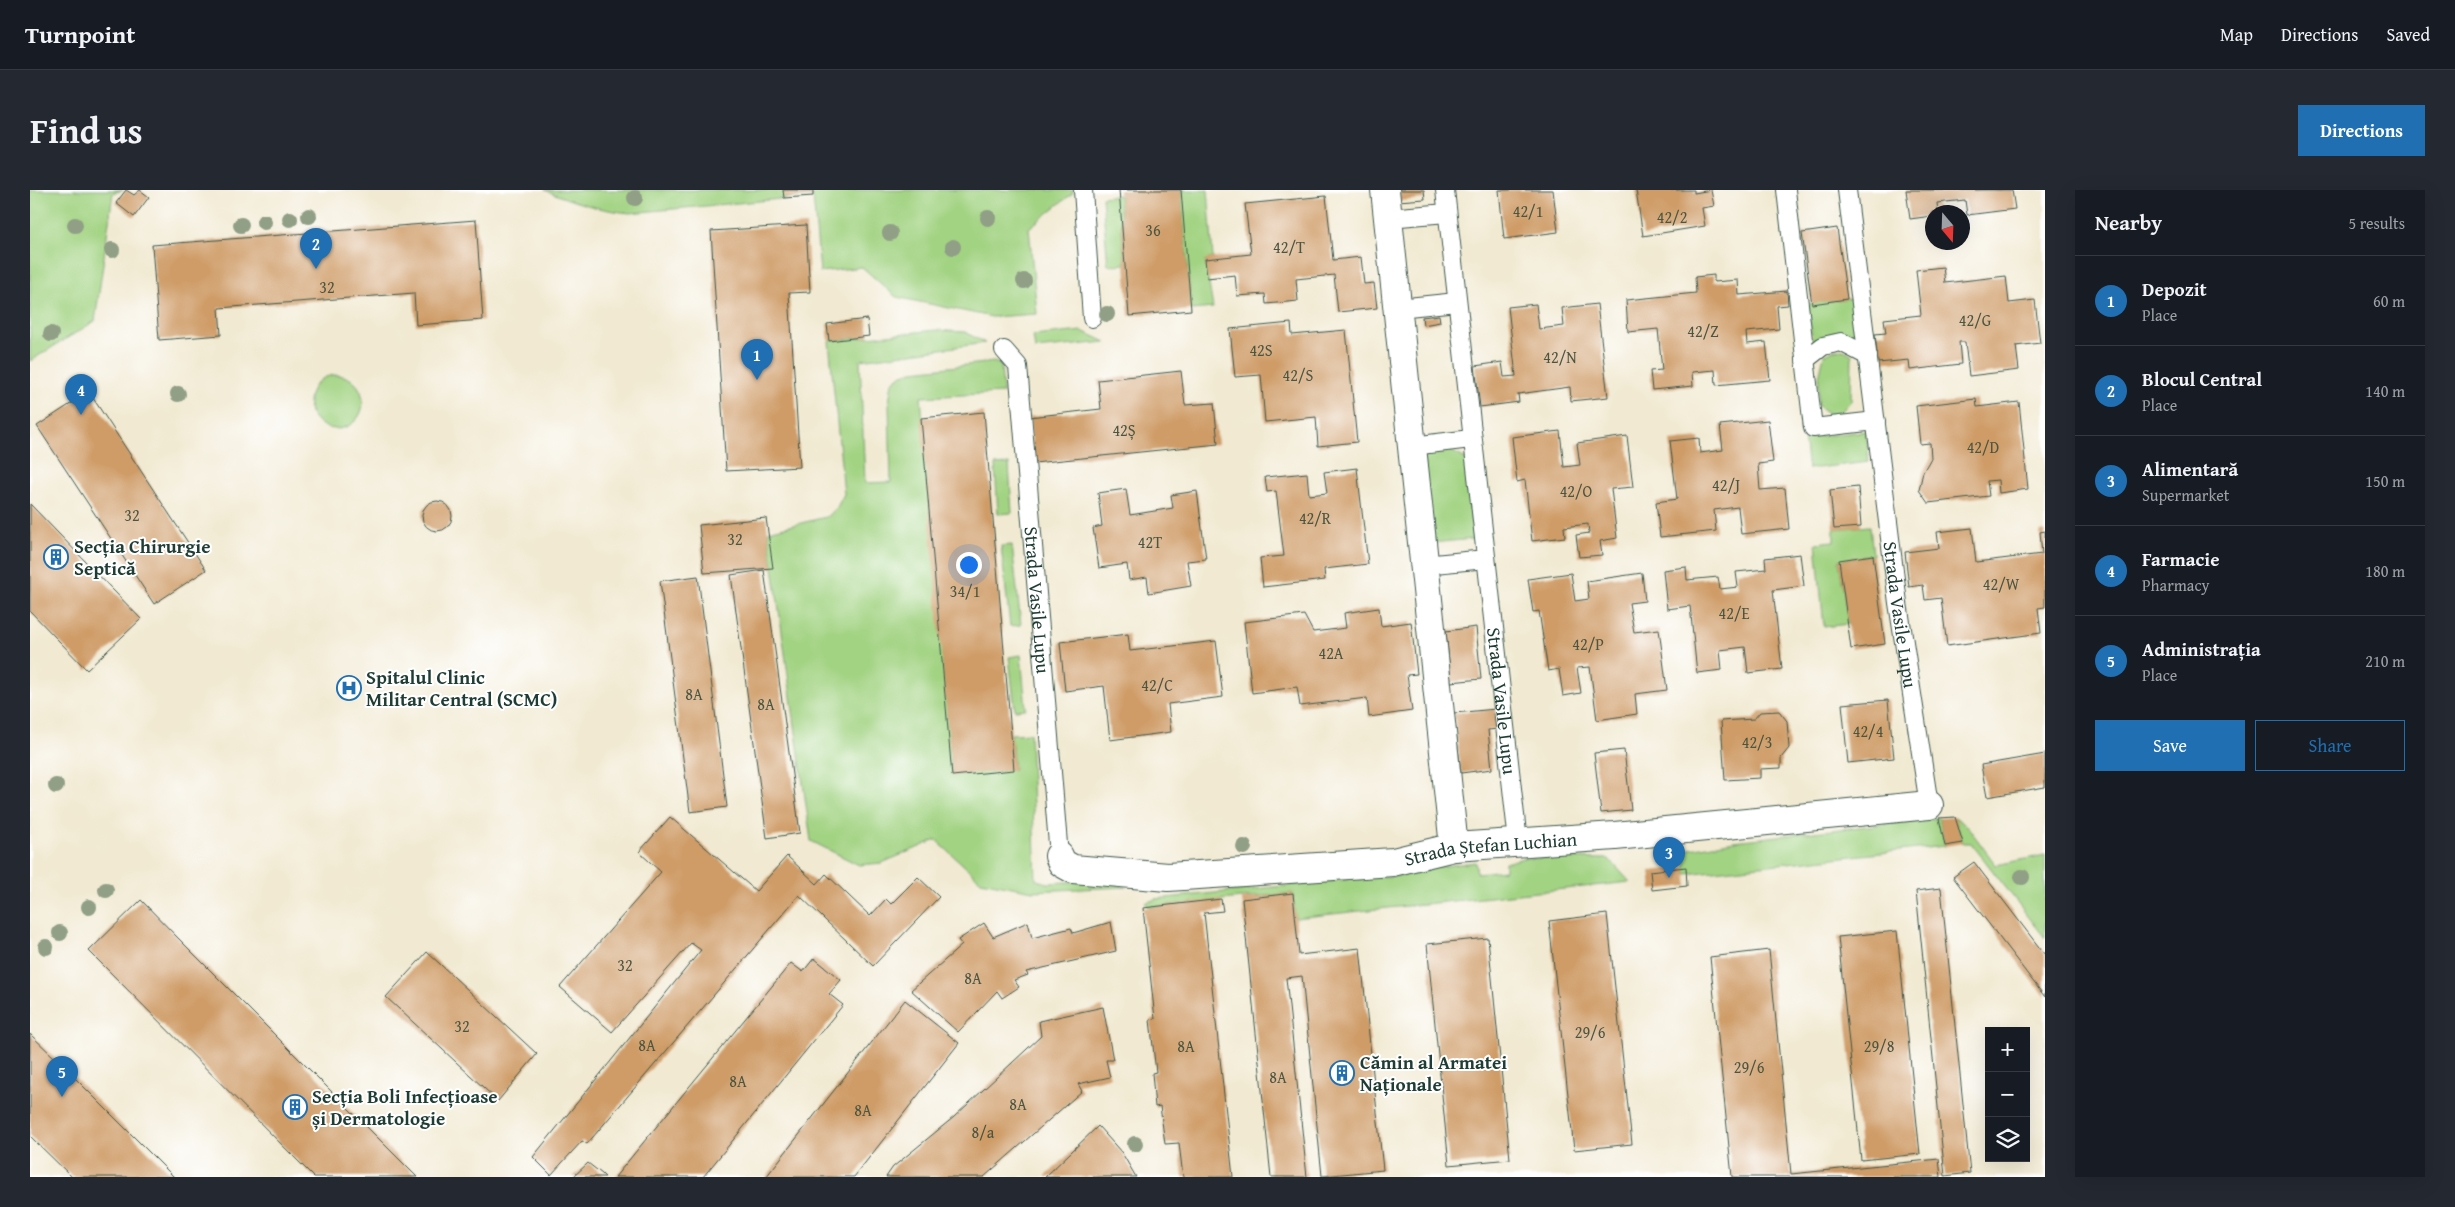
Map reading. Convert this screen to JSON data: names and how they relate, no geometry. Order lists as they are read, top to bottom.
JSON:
{
  "streets": {
    "street": ["Strada Ștefan Luchian"],
    "lane": ["Strada Vasile Lupu"]
  },
  "crossings": [
    ["Strada Vasile Lupu", "Strada Ștefan Luchian"]
  ],
  "places": {
    "building": ["Secția Chirurgie Septică", "Cămin al Armatei Naționale", "Secția Boli Infecțioase și Dermatologie"],
    "hospital": ["Spitalul Clinic Militar Central (SCMC)"]
  },
  "house_numbers": [
    "42/1",
    "42/2",
    "36",
    "42/T",
    "32",
    "42/G",
    "42/Z",
    "42S",
    "42/N",
    "42/S",
    "42Ș",
    "42/D",
    "42/J",
    "42/O",
    "32",
    "42/R",
    "32",
    "42T",
    "42/W",
    "34/1",
    "42/E",
    "42/P",
    "42A",
    "42/C",
    "8A",
    "8A",
    "42/4",
    "42/3",
    "32",
    "8A",
    "32",
    "29/6",
    "8A",
    "8A",
    "29/8",
    "29/6",
    "8A",
    "8A",
    "8A",
    "8A",
    "8/a"
  ],
  "north": "bottom",
  "page": {
    "header": "Turnpoint",
    "nav": ["Map", "Directions", "Saved"],
    "title": "Find us",
    "buttons": [
      "Directions",
      ["Save", "Share"]
    ],
    "heading": ["Nearby", "5 results"],
    "pins": [
      "2",
      "1",
      "4",
      "3",
      "5"
    ],
    "list": [
      {
        "mark": "1",
        "name": "Depozit",
        "note": "Place",
        "value": "60 m"
      },
      {
        "mark": "2",
        "name": "Blocul Central",
        "note": "Place",
        "value": "140 m"
      },
      {
        "mark": "3",
        "name": "Alimentară",
        "note": "Supermarket",
        "value": "150 m"
      },
      {
        "mark": "4",
        "name": "Farmacie",
        "note": "Pharmacy",
        "value": "180 m"
      },
      {
        "mark": "5",
        "name": "Administrația",
        "note": "Place",
        "value": "210 m"
      }
    ],
    "map_buttons": ["+", "−"]
  }
}
